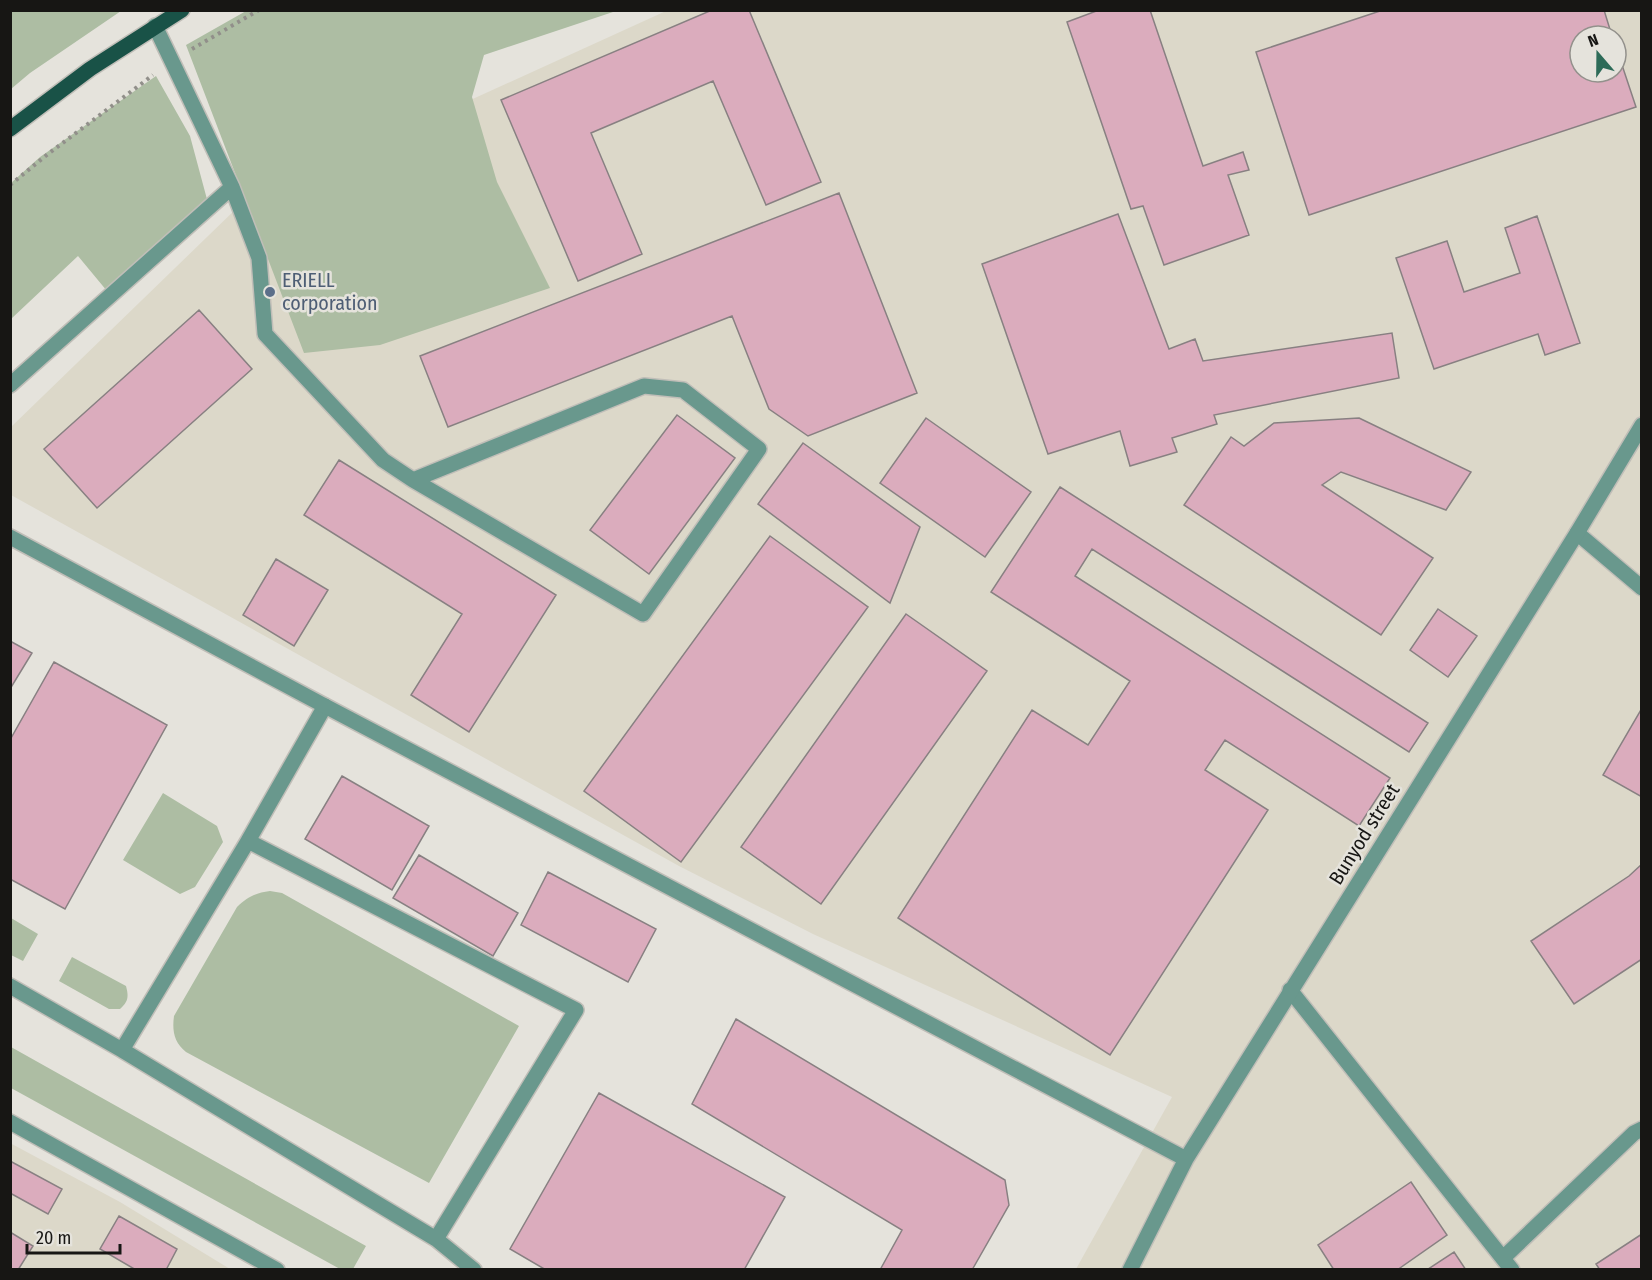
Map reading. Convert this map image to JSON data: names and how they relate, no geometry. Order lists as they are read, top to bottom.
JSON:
{
  "streets": {
    "street": ["Bunyod street"]
  },
  "places": ["ERIELL corporation"],
  "scale_bar": "20 m",
  "north": "top"
}
